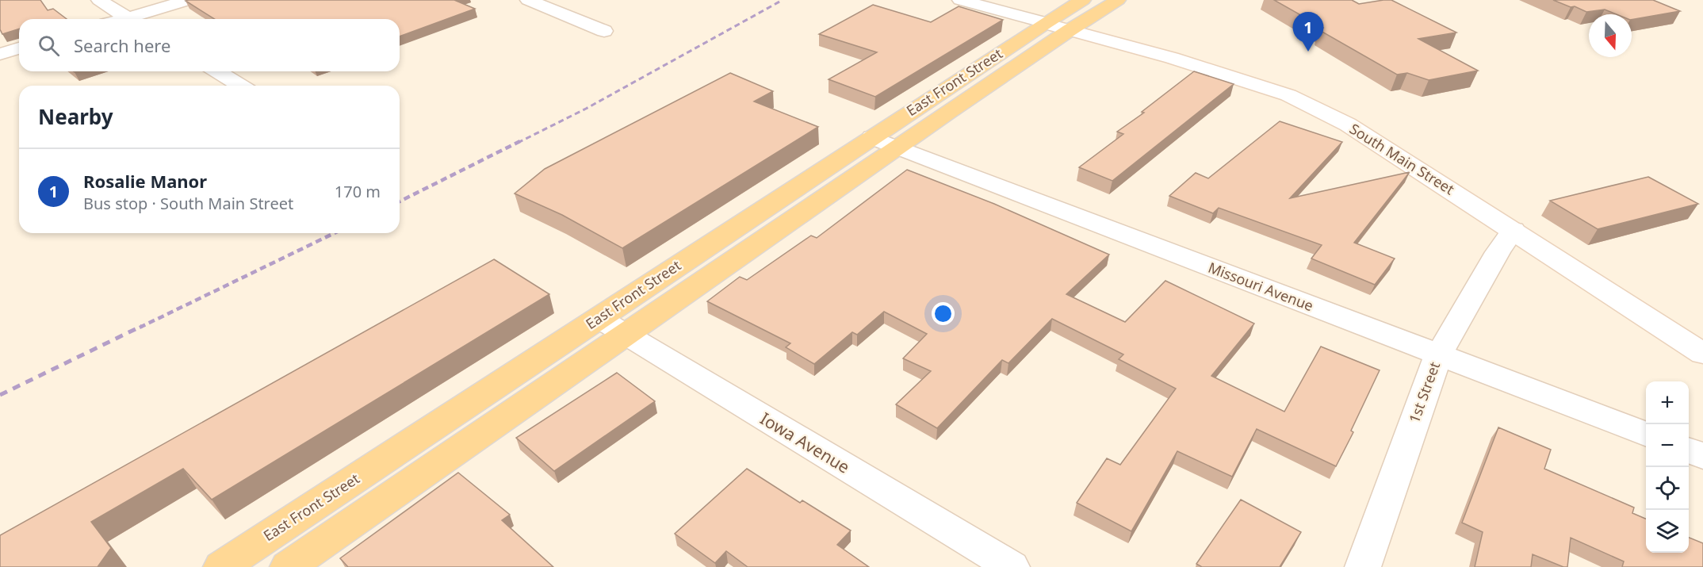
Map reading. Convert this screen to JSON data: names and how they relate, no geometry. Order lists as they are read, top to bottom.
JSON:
{
  "streets": {
    "main road": ["East Front Street"],
    "street": [
      "South Main Street",
      "Missouri Avenue",
      "1st Street",
      "Iowa Avenue"
    ]
  },
  "crossings": [
    ["East Front Street", "South Main Street"],
    ["East Front Street", "Missouri Avenue"],
    ["East Front Street", "Iowa Avenue"],
    ["South Main Street", "1st Street"],
    ["Missouri Avenue", "1st Street"]
  ],
  "north": "bottom",
  "page": {
    "pins": "1",
    "search": "Search here",
    "heading": "Nearby",
    "list": [
      {
        "mark": "1",
        "name": "Rosalie Manor",
        "note": "Bus stop · South Main Street",
        "value": "170 m"
      }
    ],
    "map_buttons": ["+", "−"]
  }
}
